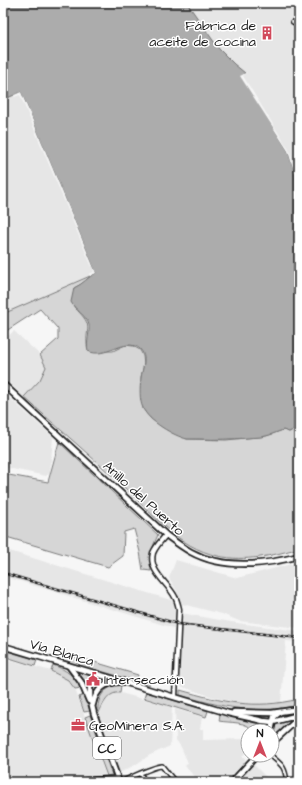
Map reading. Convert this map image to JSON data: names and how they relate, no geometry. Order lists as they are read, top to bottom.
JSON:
{
  "streets": {
    "main road": ["Anillo del Puerto", "Vía Blanca", "CC"]
  },
  "crossings": [
    ["Vía Blanca", "CC"]
  ],
  "places": {
    "building": ["Fábrica de aceite de cocina"],
    "public building": ["Intersección"],
    "office": ["GeoMinera S.A."]
  },
  "north": "top"
}
